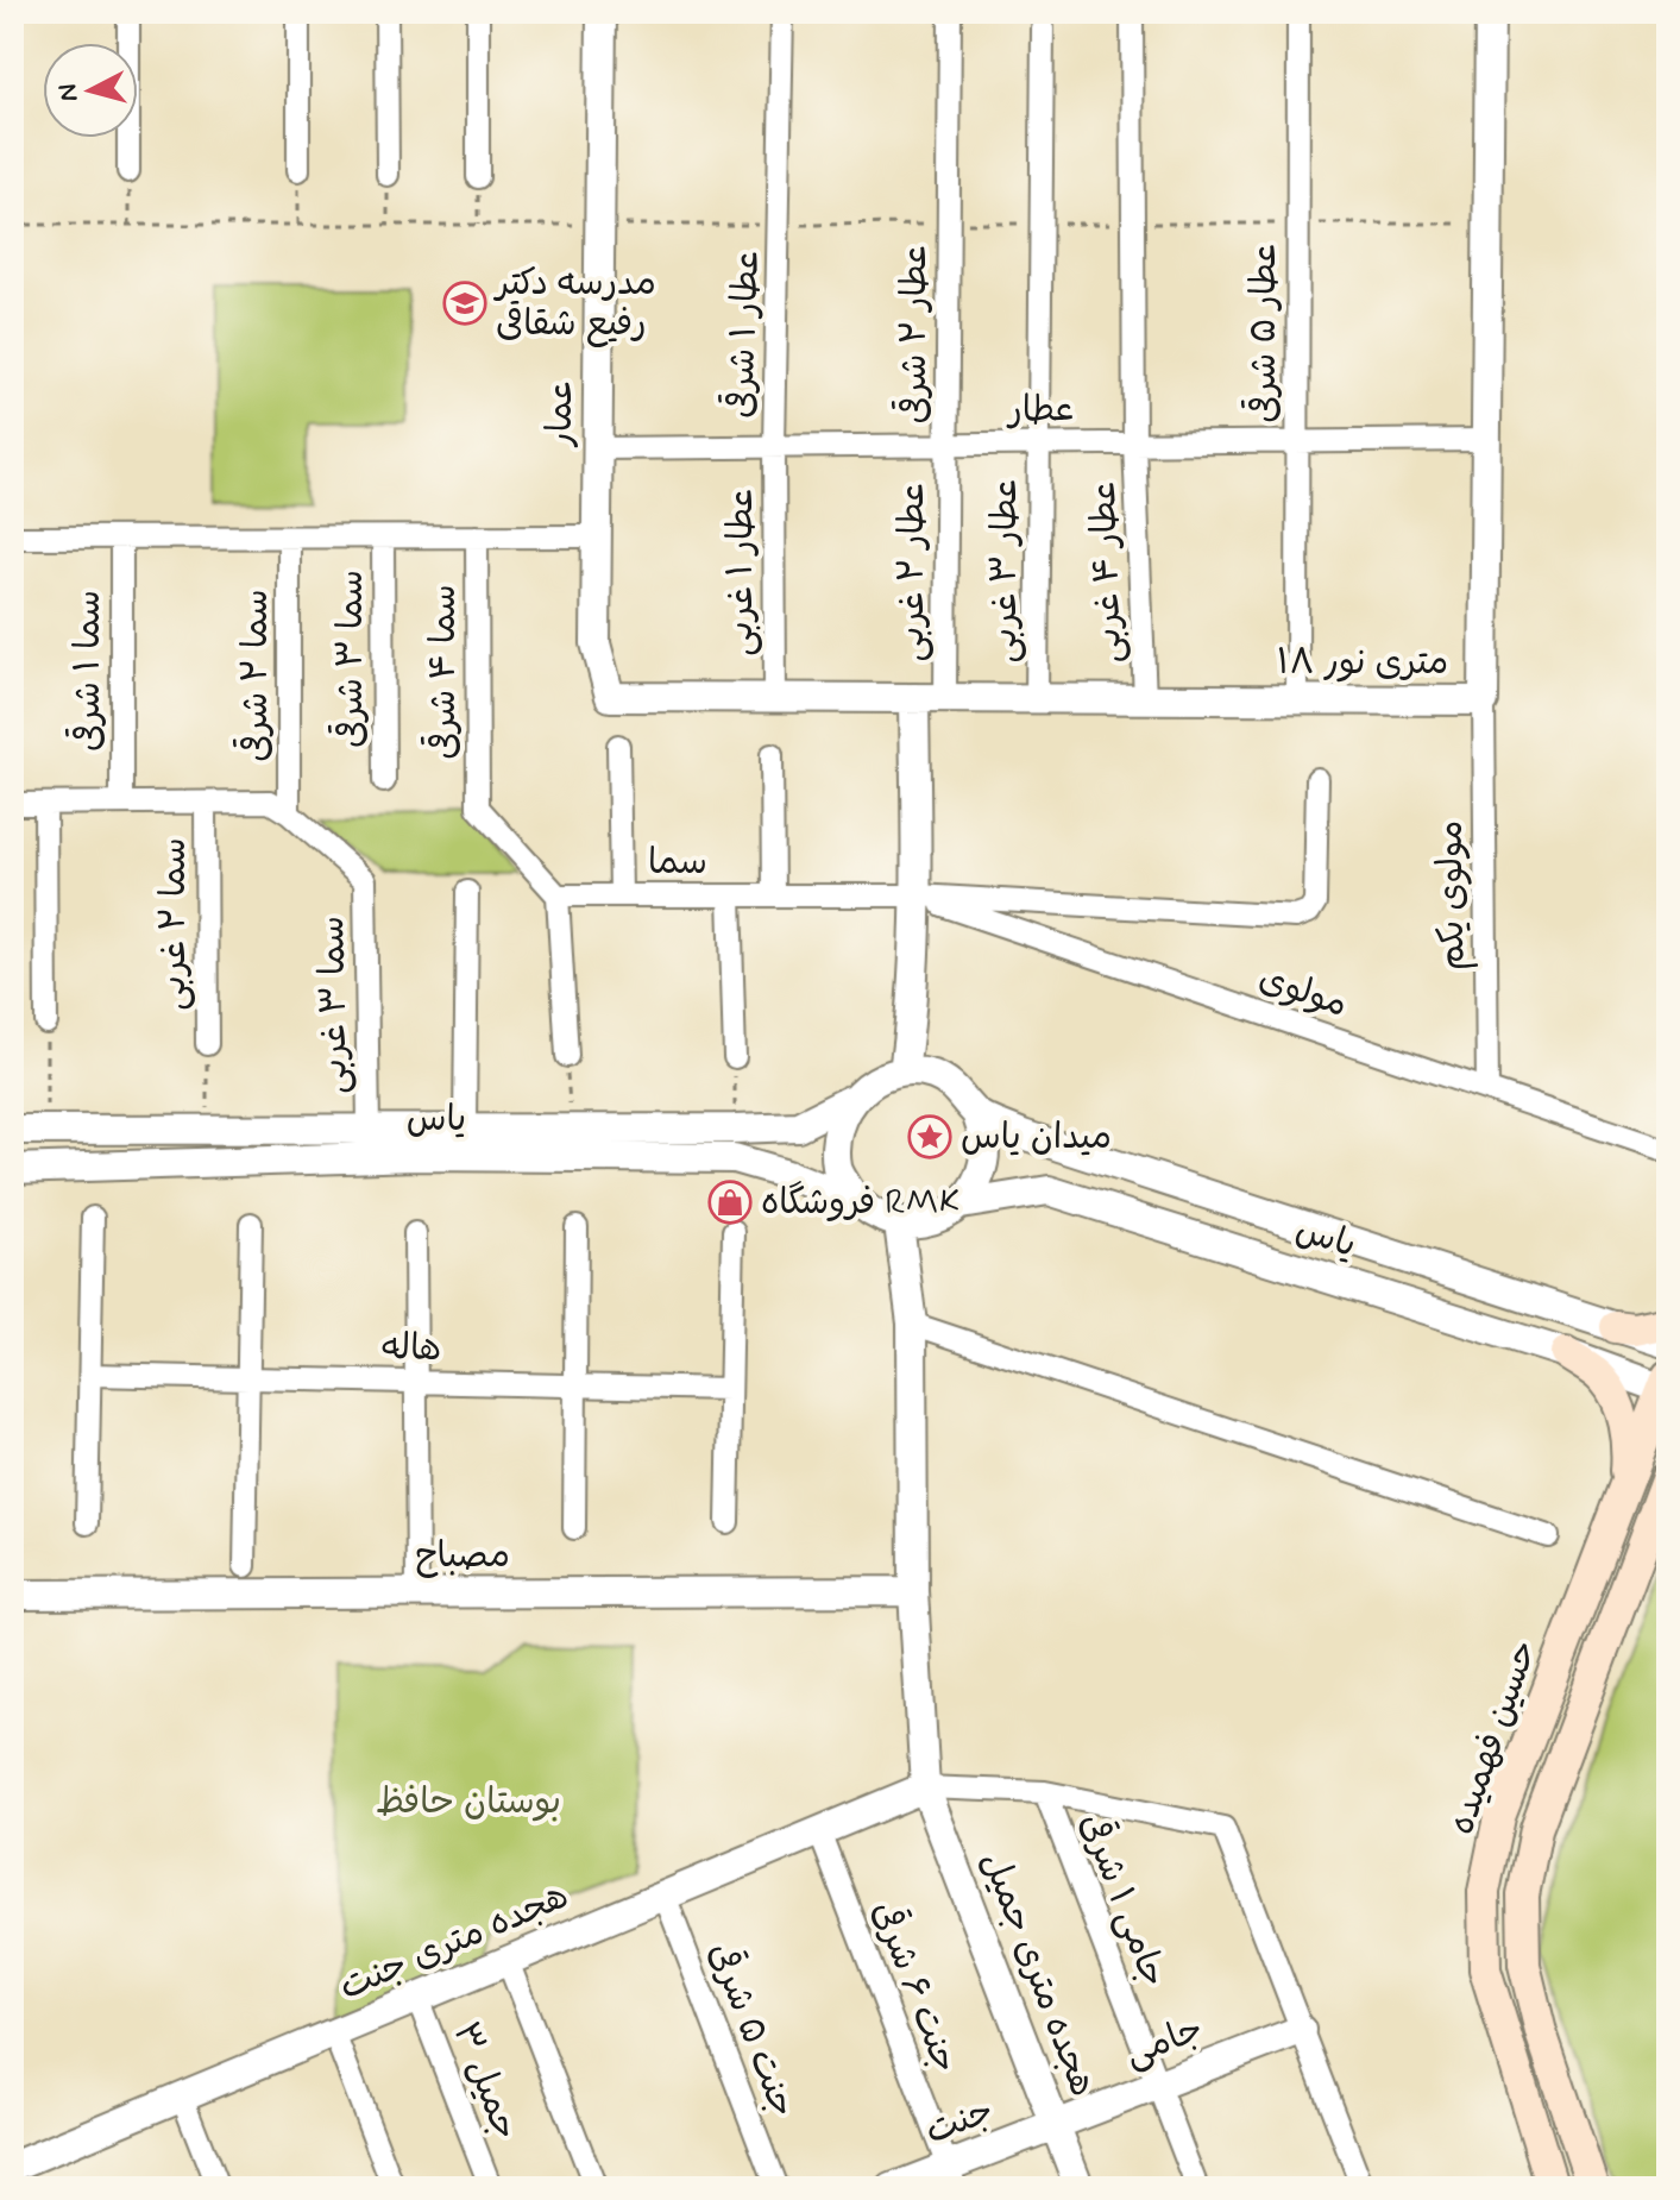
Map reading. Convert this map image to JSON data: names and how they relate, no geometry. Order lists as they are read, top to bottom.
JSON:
{
  "streets": {
    "main road": ["حسین فهمیده"],
    "street": [
      "عطار ۵ شرقی",
      "عطار ۱ شرقی",
      "عطار ۲ شرقی",
      "عطار",
      "عمار",
      "عطار ۳ غربی",
      "عطار ۱ غربی",
      "عطار ۲ غربی",
      "عطار ۴ غربی",
      "سما ۳ شرقی",
      "۱۸ متری نور",
      "سما ۱ شرقی",
      "سما ۴ شرقی",
      "سما ۲ شرقی",
      "سما",
      "مولوی یکم",
      "سما ۲ غربی",
      "مولوی",
      "سما ۳ غربی",
      "یاس",
      "هاله",
      "مصباح",
      "جامی ۱ شرقی",
      "هجده متری جنت",
      "هجده متری جمیل",
      "جنت ۶ شرقی",
      "جنت ۵ شرقی",
      "جامی",
      "جمیل ۳",
      "جنت"
    ]
  },
  "crossings": [
    ["عطار ۵ شرقی", "عطار"],
    ["عطار ۵ شرقی", "۱۸ متری نور"],
    ["عطار ۱ شرقی", "عطار"],
    ["عطار ۱ شرقی", "عطار ۱ غربی"],
    ["عطار ۲ شرقی", "عطار"],
    ["عطار ۲ شرقی", "عطار ۲ غربی"],
    ["عطار", "عمار"],
    ["عطار", "عطار ۳ غربی"],
    ["عطار", "عطار ۱ غربی"],
    ["عطار", "عطار ۲ غربی"],
    ["عطار", "عطار ۴ غربی"],
    ["عطار", "۱۸ متری نور"],
    ["عمار", "۱۸ متری نور"],
    ["عطار ۳ غربی", "۱۸ متری نور"],
    ["عطار ۱ غربی", "۱۸ متری نور"],
    ["عطار ۲ غربی", "۱۸ متری نور"],
    ["عطار ۴ غربی", "۱۸ متری نور"],
    ["۱۸ متری نور", "مولوی یکم"],
    ["سما ۴ شرقی", "سما"],
    ["سما ۲ شرقی", "سما ۳ غربی"],
    ["سما", "مولوی"],
    ["مولوی یکم", "مولوی"],
    ["سما ۳ غربی", "یاس"],
    ["یاس", "حسین فهمیده"],
    ["جامی ۱ شرقی", "جامی"],
    ["هجده متری جنت", "هجده متری جمیل"],
    ["هجده متری جنت", "جنت ۶ شرقی"],
    ["هجده متری جنت", "جنت ۵ شرقی"],
    ["هجده متری جنت", "جمیل ۳"],
    ["هجده متری جمیل", "جامی"],
    ["هجده متری جمیل", "جنت"],
    ["جنت ۶ شرقی", "جنت"],
    ["جامی", "جنت"]
  ],
  "parks": ["بوستان حافظ"],
  "places": {
    "school or university": ["مدرسه دکتر رفیع شقاقی"],
    "place": ["میدان یاس"],
    "shop": ["فروشگاه RMK"]
  },
  "north": "left"
}
